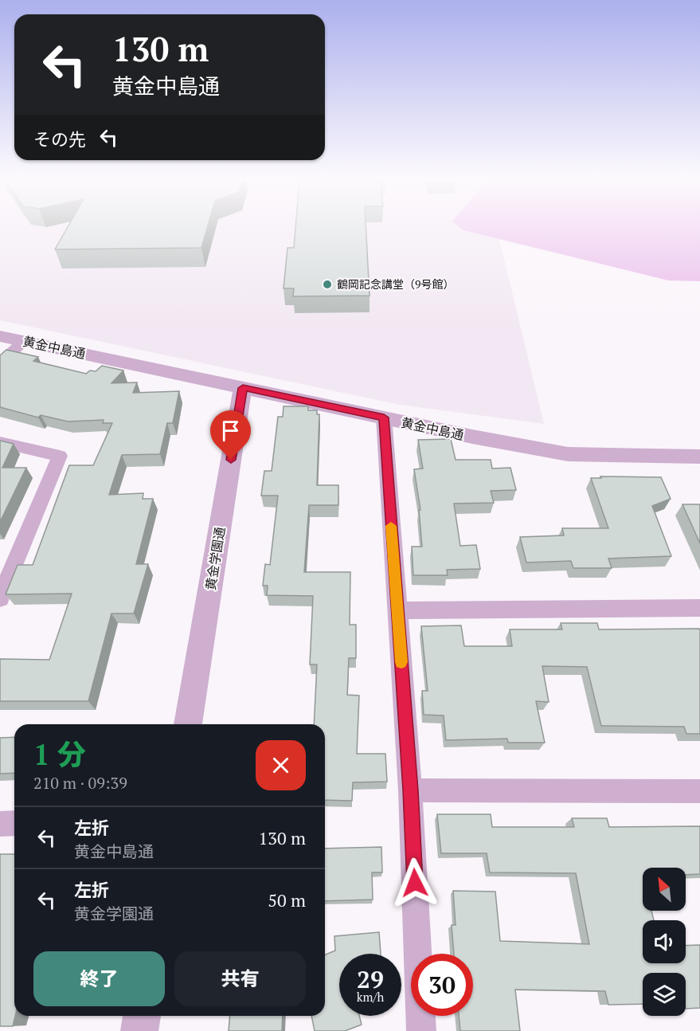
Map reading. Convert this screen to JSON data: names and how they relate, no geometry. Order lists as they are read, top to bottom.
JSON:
{
  "streets": {
    "street": ["黄金中島通", "黄金学園通"]
  },
  "crossings": [
    ["黄金中島通", "黄金学園通"]
  ],
  "places": ["鶴岡記念講堂（9号館）"],
  "north": "top left",
  "page": {
    "turn": ["130 m", "黄金中島通"],
    "then": "その先",
    "heading": ["1 分", "210 m · 09:39"],
    "list": [
      {
        "name": "左折",
        "note": "黄金中島通",
        "value": "130 m"
      },
      {
        "name": "左折",
        "note": "黄金学園通",
        "value": "50 m"
      }
    ],
    "buttons": ["終了", "共有"],
    "speed": "29 km/h",
    "limit": "30"
  }
}
